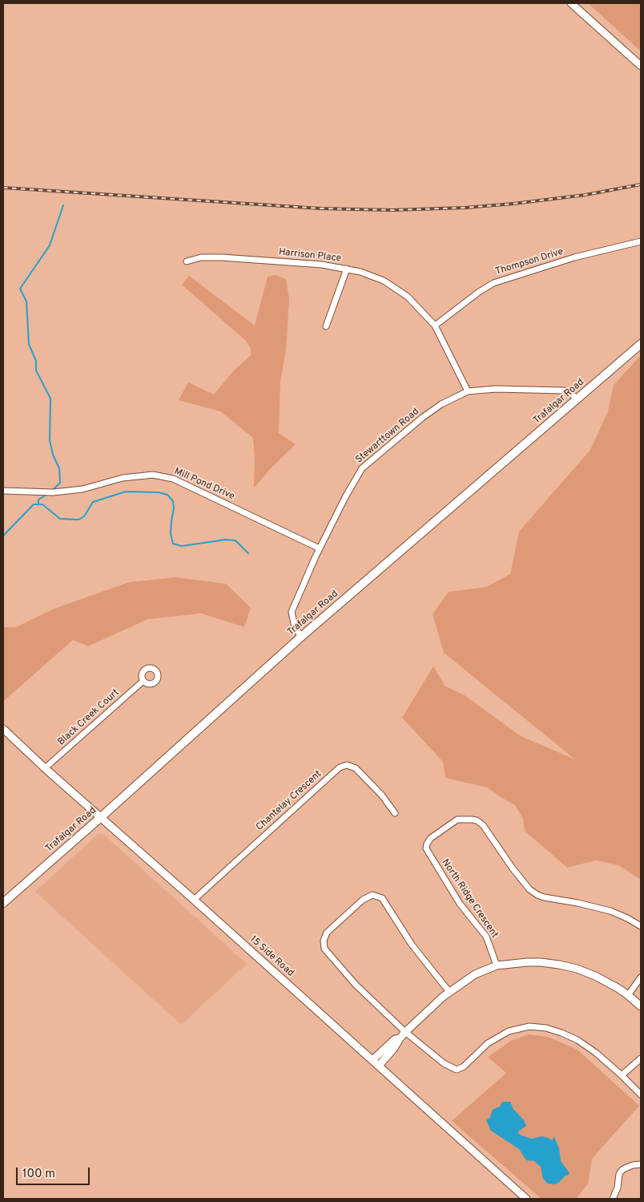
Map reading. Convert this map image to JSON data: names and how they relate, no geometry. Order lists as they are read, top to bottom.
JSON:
{
  "streets": {
    "main road": ["Trafalgar Road"],
    "street": [
      "Harrison Place",
      "Thompson Drive",
      "Stewarttown Road",
      "Mill Pond Drive",
      "Black Creek Court",
      "Chantelay Crescent",
      "North Ridge Crescent",
      "15 Side Road"
    ]
  },
  "crossings": [
    ["Harrison Place", "Thompson Drive"],
    ["Harrison Place", "Stewarttown Road"],
    ["Trafalgar Road", "Stewarttown Road"],
    ["Trafalgar Road", "15 Side Road"],
    ["Stewarttown Road", "Mill Pond Drive"],
    ["Black Creek Court", "15 Side Road"],
    ["Chantelay Crescent", "15 Side Road"]
  ],
  "scale_bar": "100 m"
}
